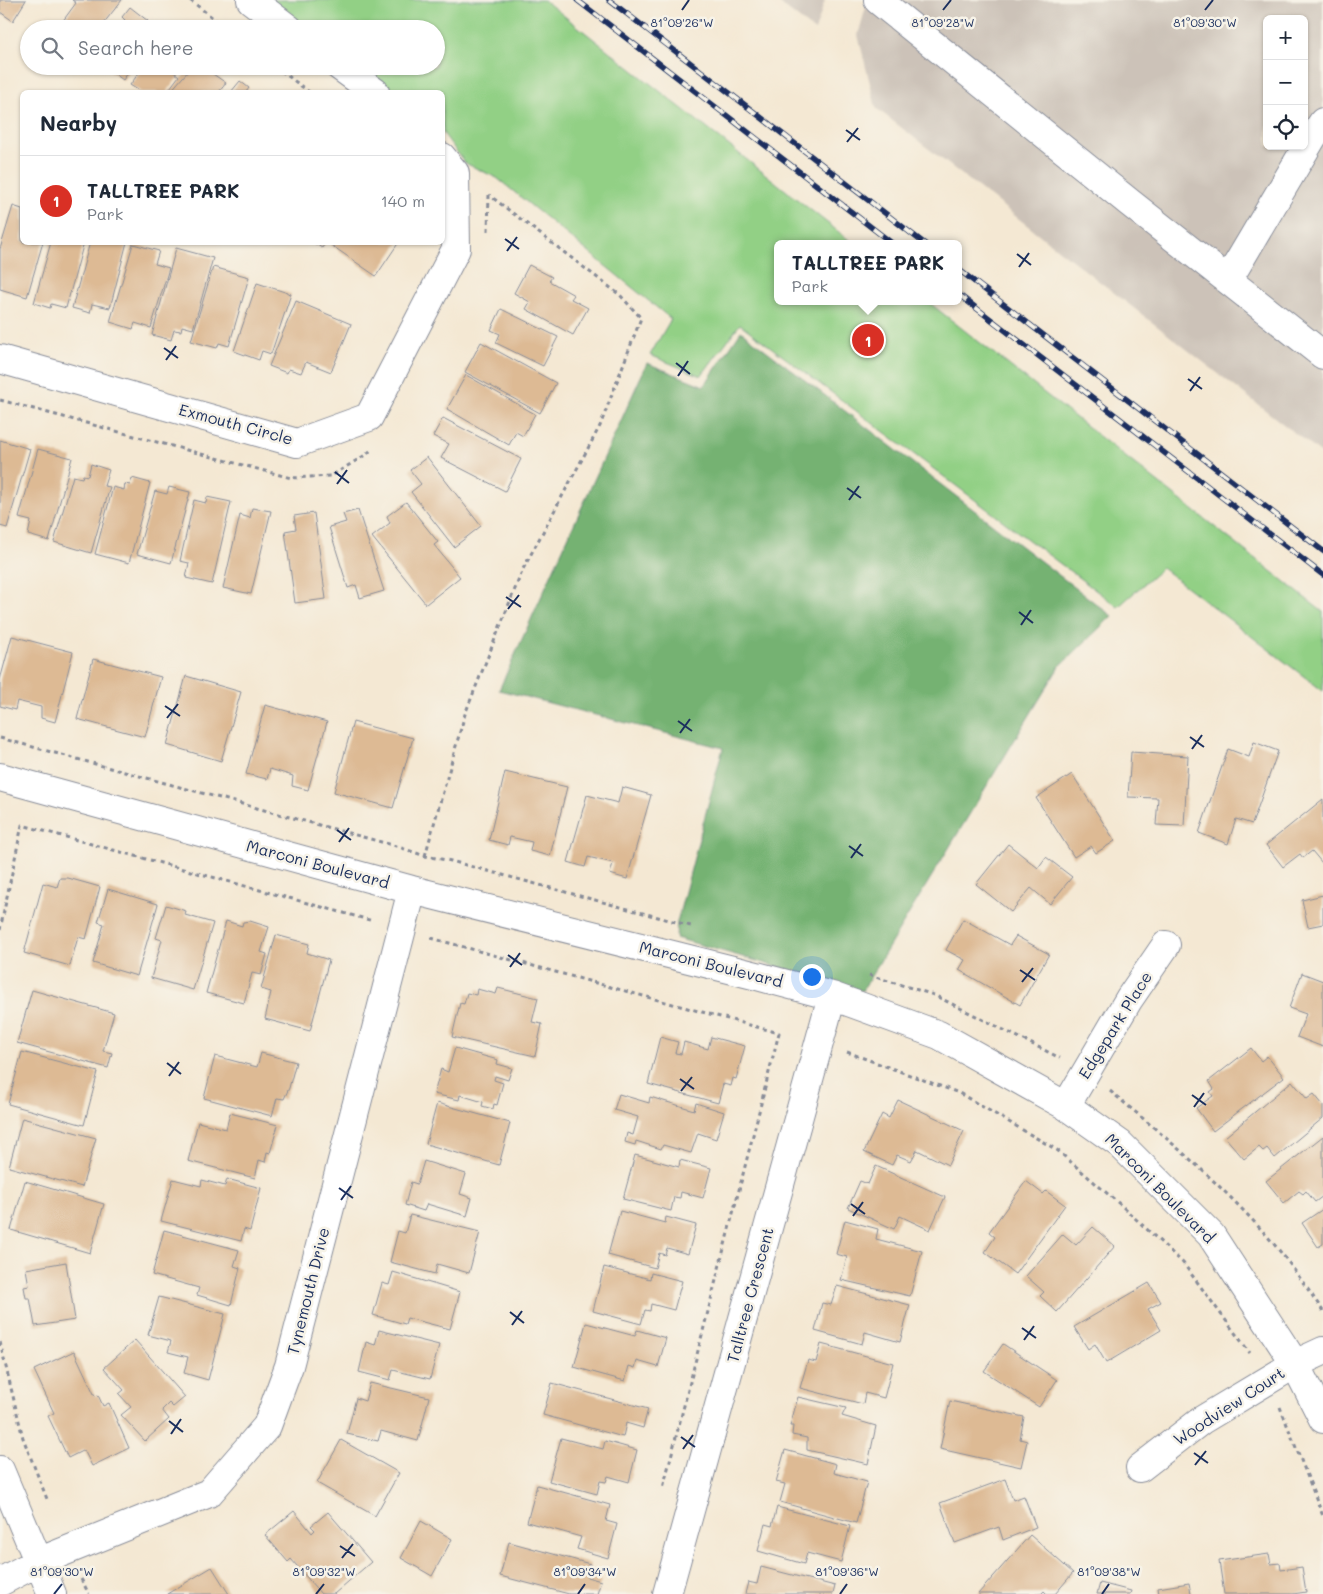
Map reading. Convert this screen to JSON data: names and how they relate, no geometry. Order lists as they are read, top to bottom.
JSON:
{
  "streets": {
    "street": [
      "Exmouth Circle",
      "Marconi Boulevard",
      "Edgepark Place",
      "Tynemouth Drive",
      "Talltree Crescent",
      "Woodview Court"
    ]
  },
  "crossings": [
    ["Marconi Boulevard", "Edgepark Place"],
    ["Marconi Boulevard", "Tynemouth Drive"],
    ["Marconi Boulevard", "Talltree Crescent"],
    ["Marconi Boulevard", "Woodview Court"]
  ],
  "page": {
    "map_buttons": ["+", "−"],
    "search": "Search here",
    "heading": "Nearby",
    "list": [
      {
        "mark": "1",
        "name": "TALLTREE PARK",
        "note": "Park",
        "value": "140 m"
      }
    ],
    "popup": ["TALLTREE PARK", "Park"],
    "pins": "1"
  },
  "coordinates": [
    "81°09'26\"W",
    "81°09'28\"W",
    "81°09'30\"W",
    "81°09'32\"W",
    "81°09'34\"W",
    "81°09'36\"W",
    "81°09'38\"W"
  ]
}
